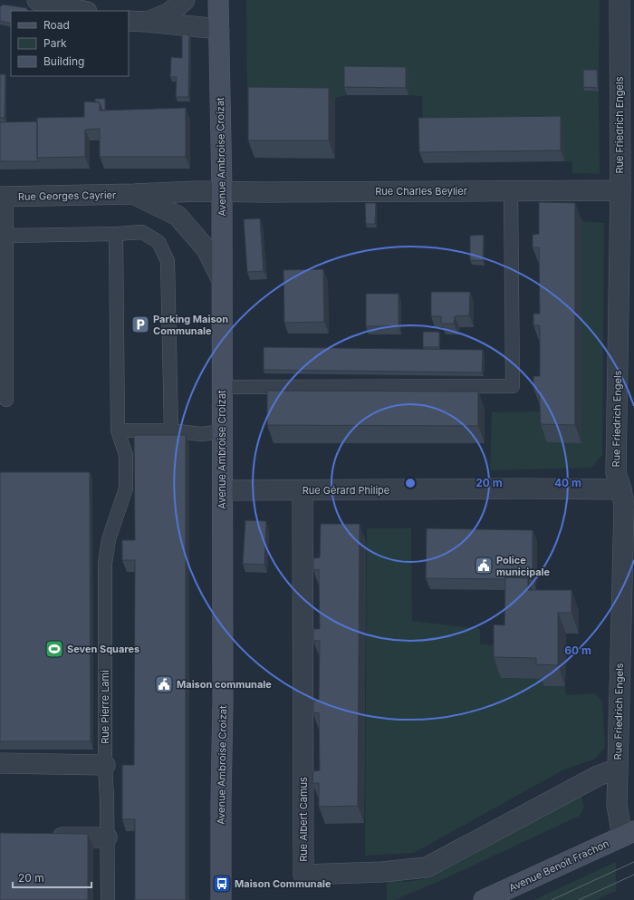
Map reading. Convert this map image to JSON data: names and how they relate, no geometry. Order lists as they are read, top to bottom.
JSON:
{
  "streets": {
    "street": [
      "Rue Friedrich Engels",
      "Avenue Ambroise Croizat",
      "Rue Charles Beylier",
      "Rue Georges Cayrier",
      "Rue Gérard Philipe",
      "Rue Albert Camus",
      "Avenue Benoît Frachon"
    ],
    "lane": ["Rue Pierre Lami"]
  },
  "crossings": [
    ["Rue Friedrich Engels", "Rue Charles Beylier"],
    ["Rue Friedrich Engels", "Rue Gérard Philipe"],
    ["Rue Friedrich Engels", "Rue Albert Camus"],
    ["Rue Friedrich Engels", "Avenue Benoît Frachon"],
    ["Avenue Ambroise Croizat", "Rue Charles Beylier"],
    ["Avenue Ambroise Croizat", "Rue Georges Cayrier"],
    ["Avenue Ambroise Croizat", "Rue Gérard Philipe"],
    ["Rue Charles Beylier", "Rue Georges Cayrier"],
    ["Rue Gérard Philipe", "Rue Albert Camus"]
  ],
  "places": {
    "parking": ["Parking Maison Communale"],
    "public building": ["Police municipale", "Maison communale"],
    "sports": ["Seven Squares"],
    "bus stop": ["Maison Communale"]
  },
  "legend": ["Road", "Park", "Building"],
  "scale_bar": "20 m",
  "rings": ["20 m", "40 m", "60 m"]
}
